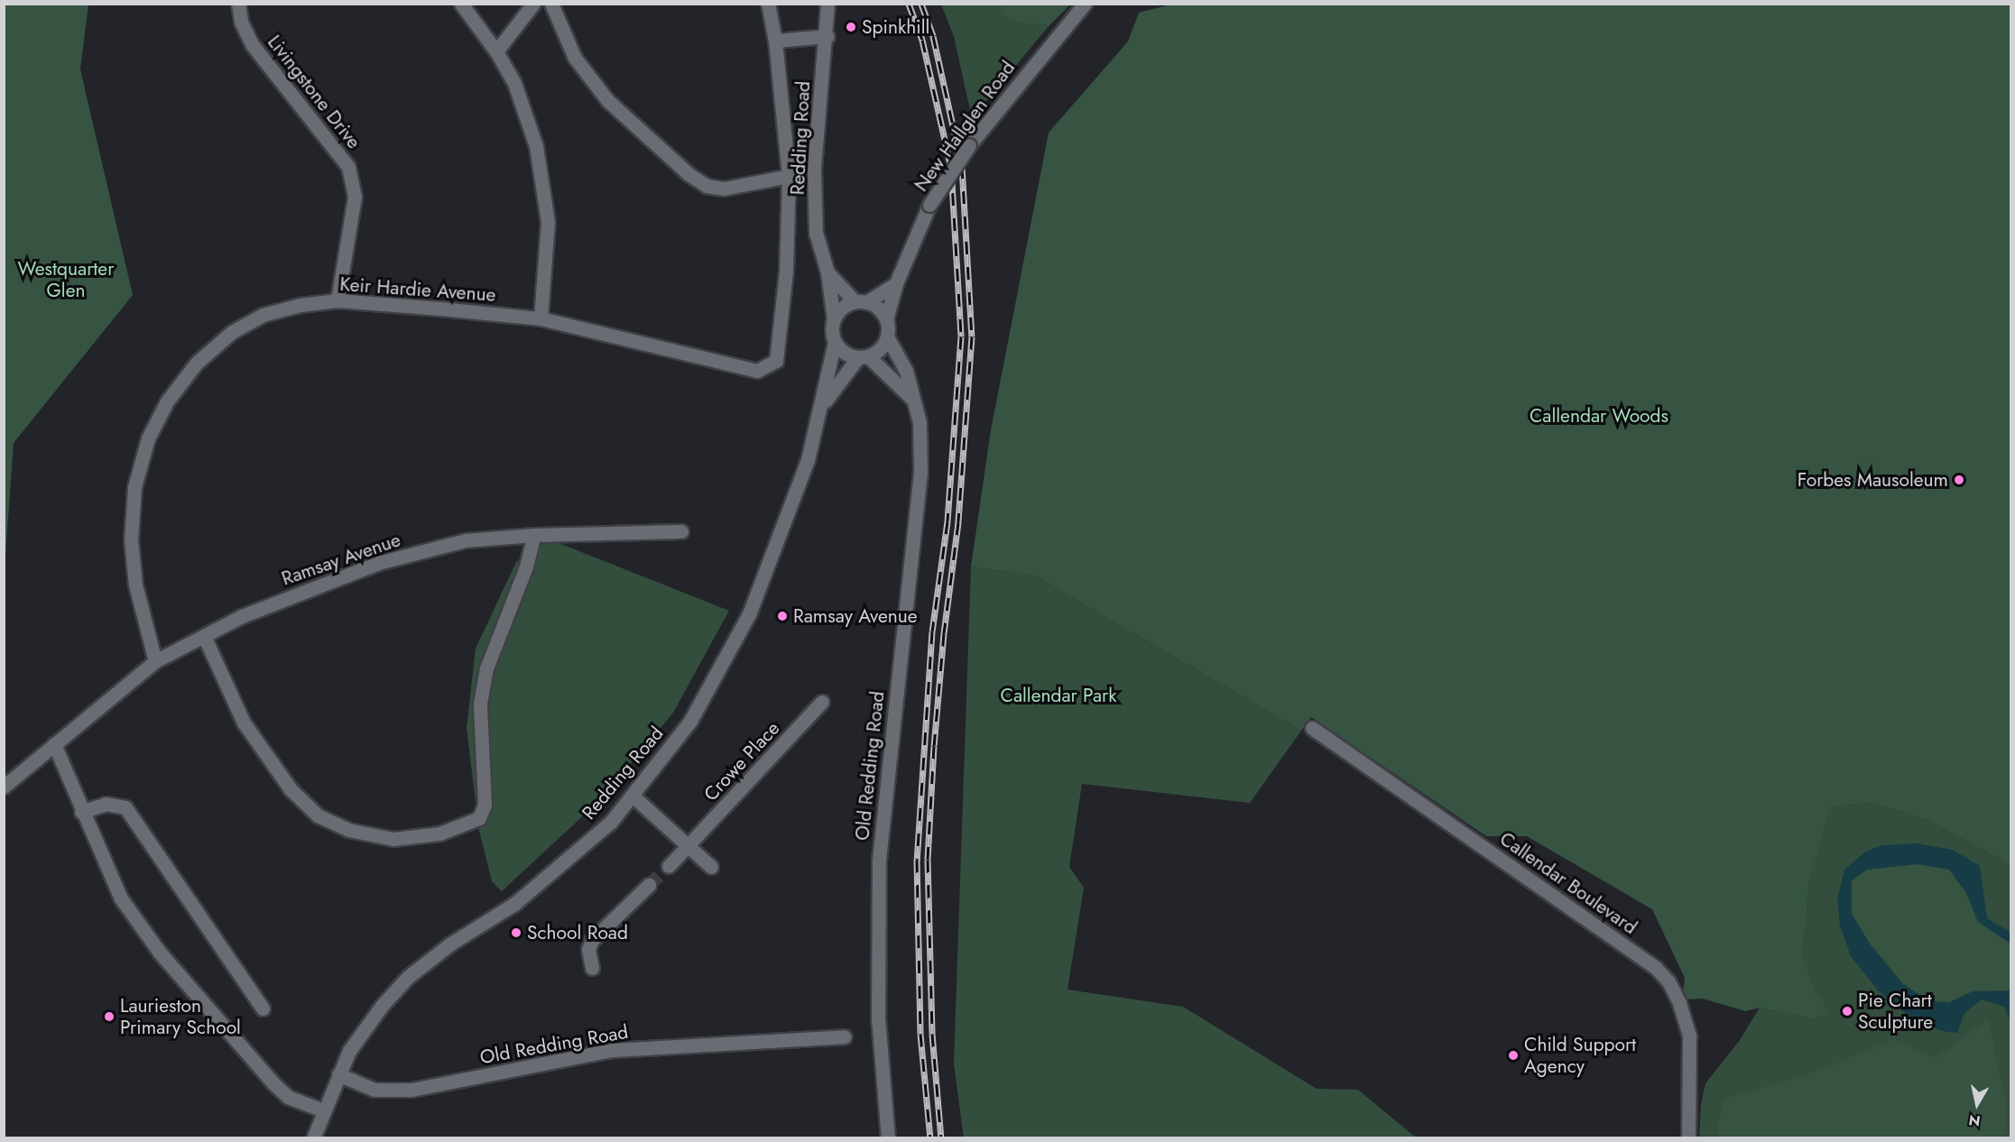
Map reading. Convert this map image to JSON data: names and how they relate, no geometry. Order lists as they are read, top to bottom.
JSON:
{
  "streets": {
    "street": [
      "Livingstone Drive",
      "New Hallglen Road",
      "Redding Road",
      "Keir Hardie Avenue",
      "Ramsay Avenue",
      "Crowe Place",
      "Old Redding Road",
      "Callendar Boulevard"
    ]
  },
  "crossings": [
    ["Livingstone Drive", "Keir Hardie Avenue"],
    ["New Hallglen Road", "Redding Road"],
    ["New Hallglen Road", "Old Redding Road"],
    ["Redding Road", "Old Redding Road"],
    ["Keir Hardie Avenue", "Ramsay Avenue"]
  ],
  "parks": ["Westquarter Glen", "Callendar Woods", "Callendar Park"],
  "places": [
    "Spinkhill",
    "Forbes Mausoleum",
    "Ramsay Avenue",
    "School Road",
    "Pie Chart Sculpture",
    "Laurieston Primary School",
    "Child Support Agency"
  ],
  "north": "bottom"
}
